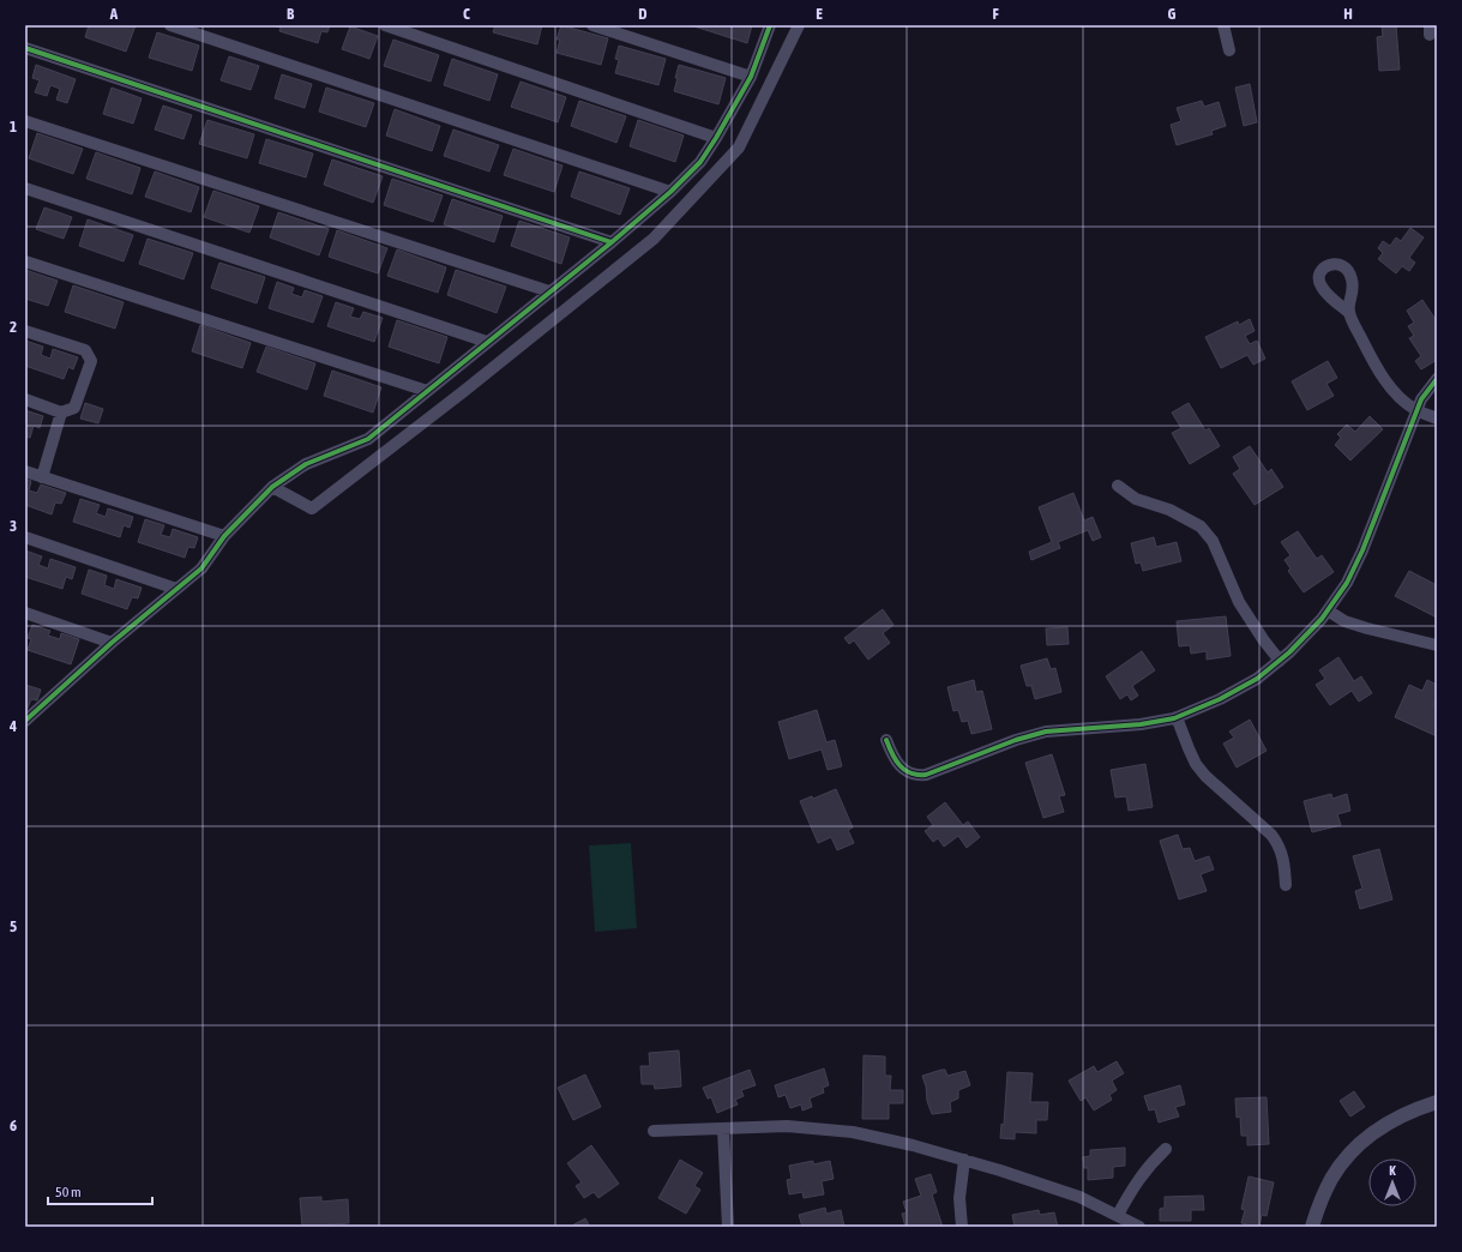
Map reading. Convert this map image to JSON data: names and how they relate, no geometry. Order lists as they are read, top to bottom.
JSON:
{
  "scale_bar": "50 m",
  "north": "top",
  "grid": {
    "columns": [
      "A",
      "B",
      "C",
      "D",
      "E",
      "F",
      "G",
      "H"
    ],
    "rows": [
      "1",
      "2",
      "3",
      "4",
      "5",
      "6"
    ]
  }
}
